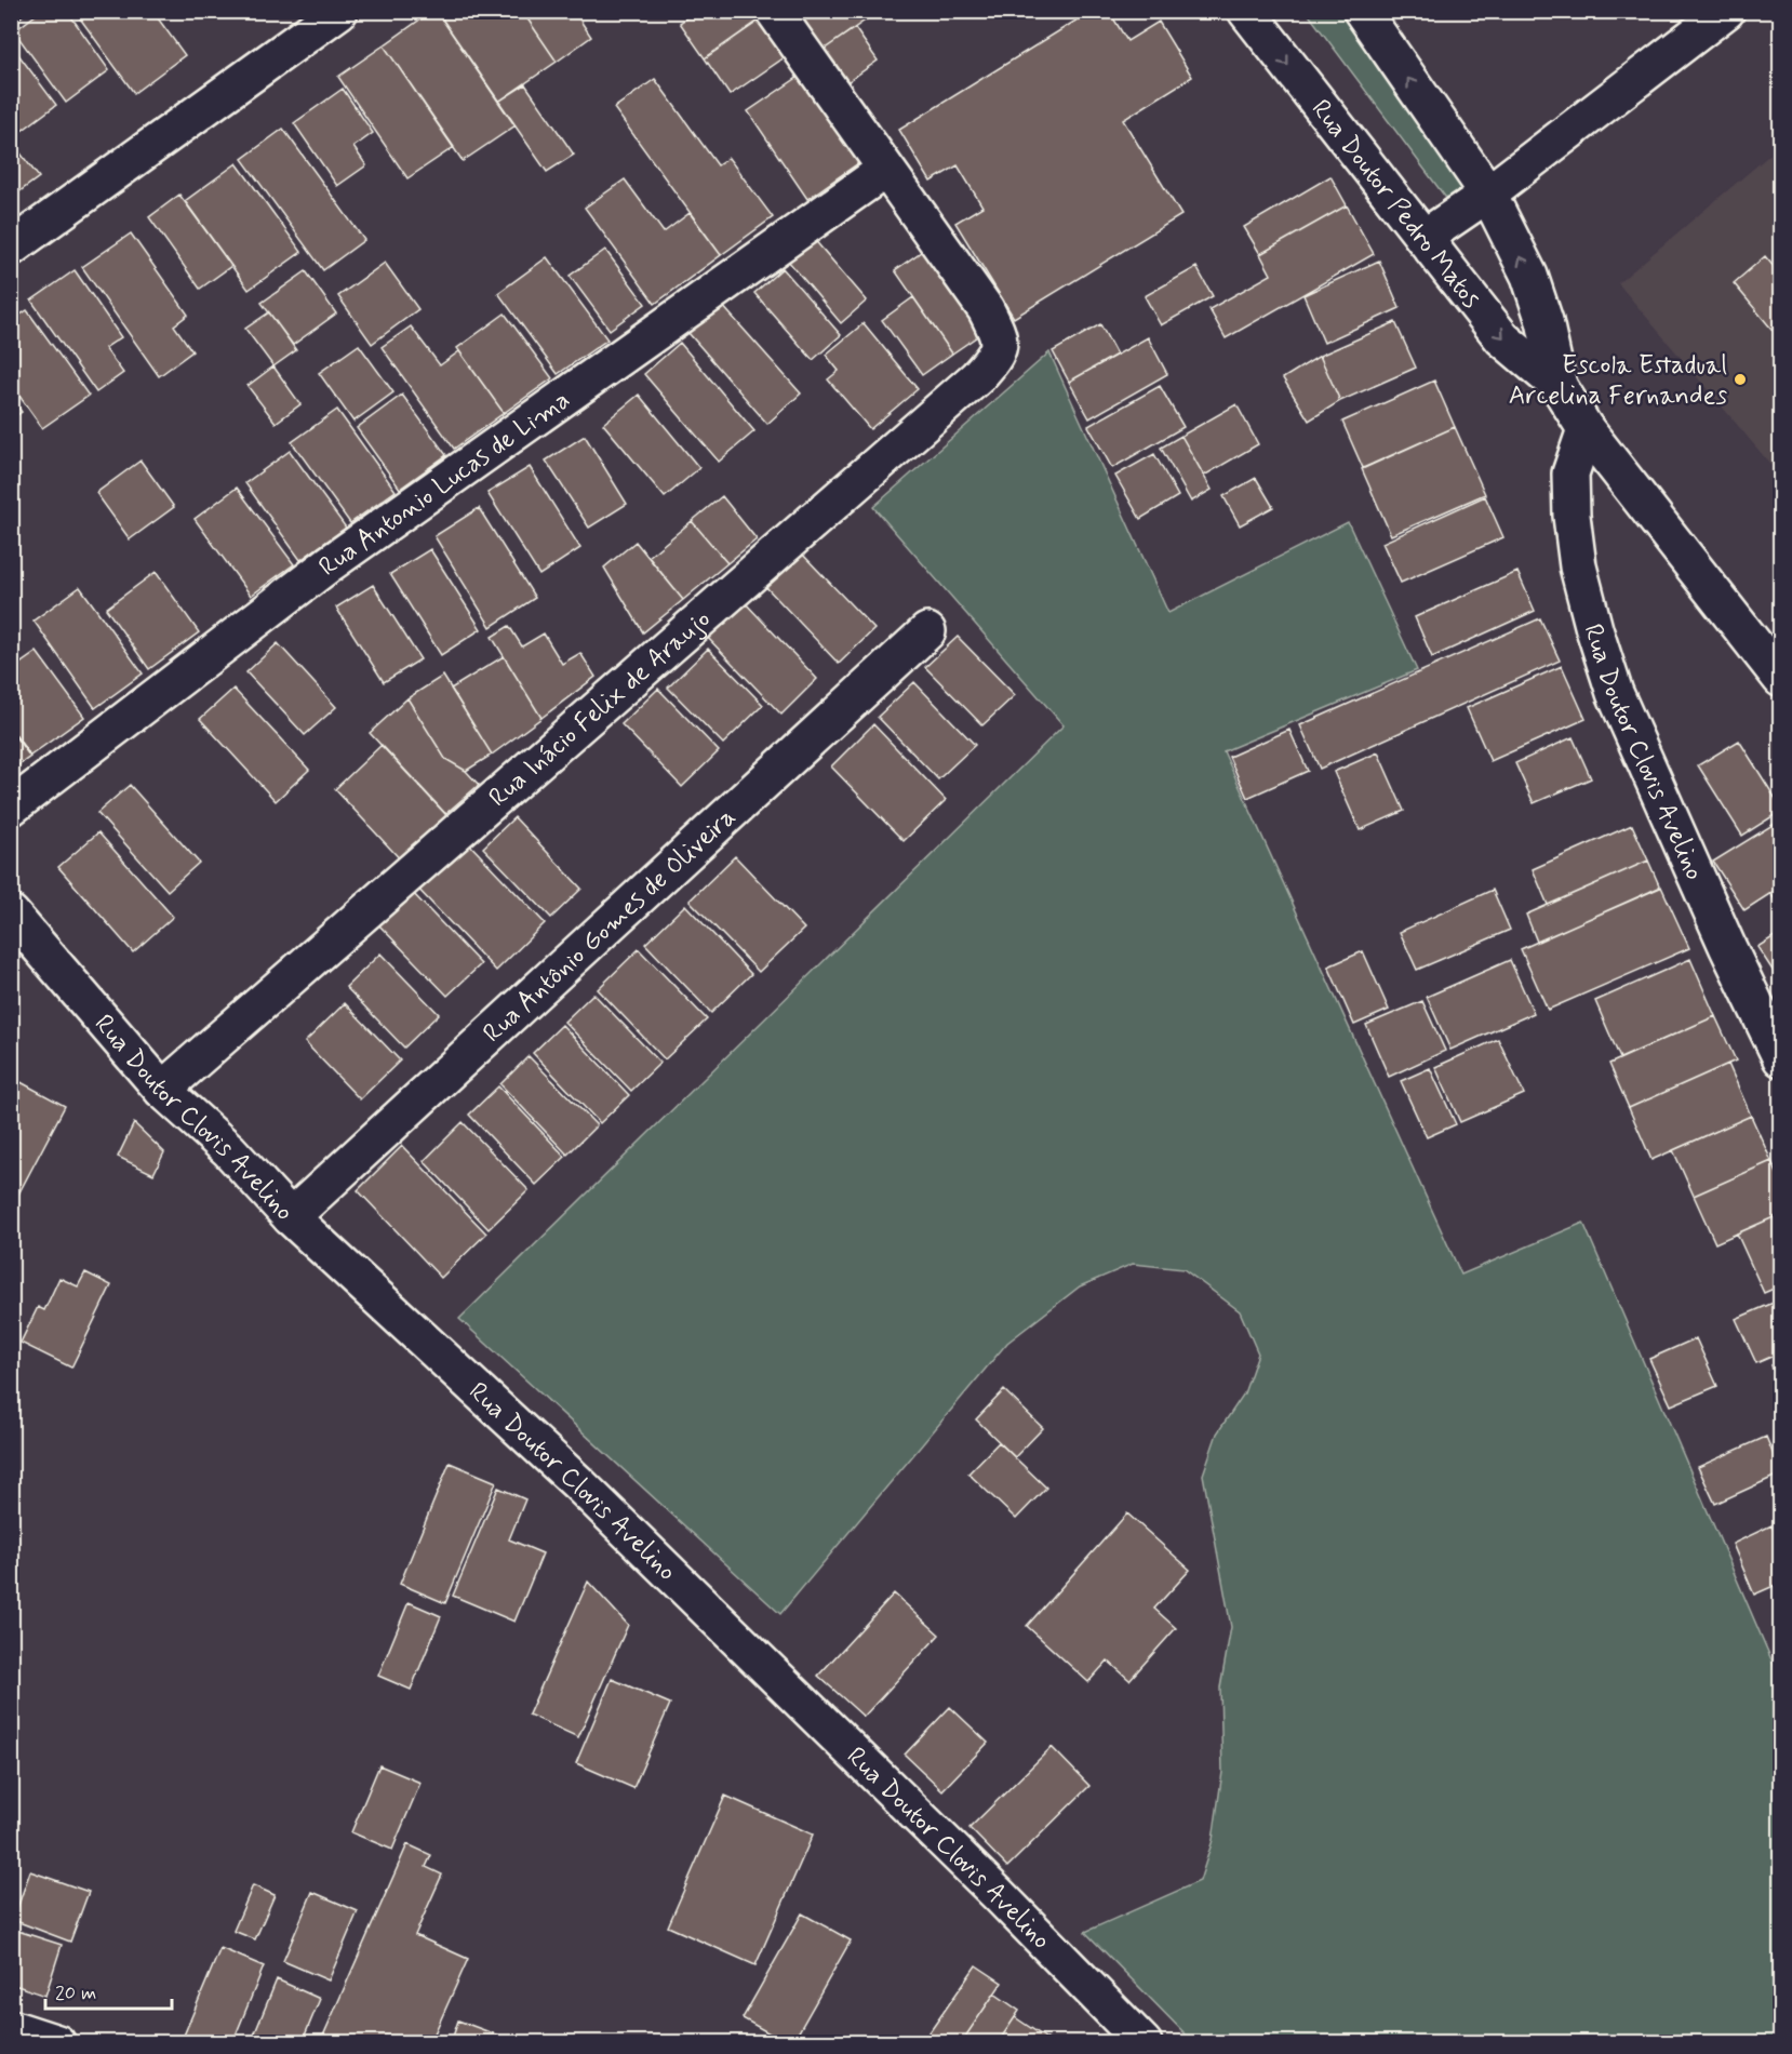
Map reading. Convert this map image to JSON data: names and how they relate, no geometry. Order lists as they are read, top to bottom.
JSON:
{
  "streets": {
    "street": [
      "Rua Doutor Pedro Matos",
      "Rua Antonio Lucas de Lima",
      "Rua Inácio Felix de Araujo",
      "Rua Doutor Clovis Avelino",
      "Rua Antônio Gomes de Oliveira"
    ]
  },
  "crossings": [
    ["Rua Doutor Pedro Matos", "Rua Doutor Clovis Avelino"],
    ["Rua Antonio Lucas de Lima", "Rua Inácio Felix de Araujo"],
    ["Rua Inácio Felix de Araujo", "Rua Doutor Clovis Avelino"],
    ["Rua Doutor Clovis Avelino", "Rua Antônio Gomes de Oliveira"]
  ],
  "places": ["Escola Estadual Arcelina Fernandes"],
  "scale_bar": "20 m"
}
